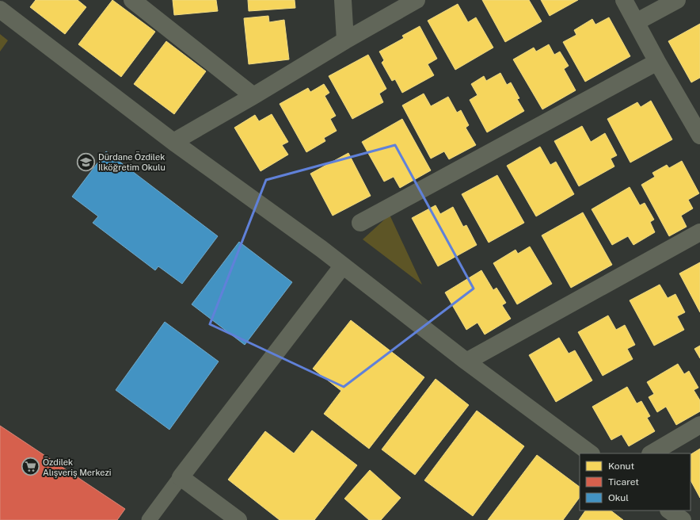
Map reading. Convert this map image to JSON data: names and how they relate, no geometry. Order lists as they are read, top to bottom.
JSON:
{
  "places": {
    "school or university": ["Dürdane Özdilek İlköğretim Okulu"],
    "supermarket": ["Özdilek Alışveriş Merkezi"]
  },
  "legend": ["Konut", "Ticaret", "Okul"]
}
